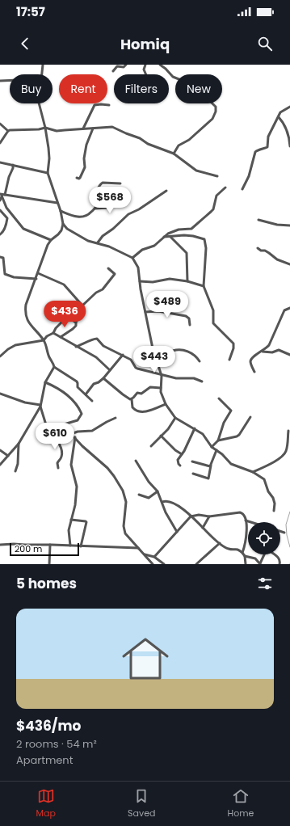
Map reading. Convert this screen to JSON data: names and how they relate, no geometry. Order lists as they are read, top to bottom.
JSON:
{
  "scale_bar": "200 m",
  "page": {
    "status": "17:57",
    "header": "Homiq",
    "chip": [
      "Buy",
      "Rent",
      "Filters",
      "New"
    ],
    "price": [
      "$568",
      "$489",
      "$436",
      "$443",
      "$610"
    ],
    "scale": "200 m",
    "heading": "5 homes",
    "list": [
      {
        "name": "$436/mo",
        "note": "2 rooms · 54 m² · Apartment"
      }
    ],
    "tabs": ["Map", "Saved", "Home"]
  }
}
